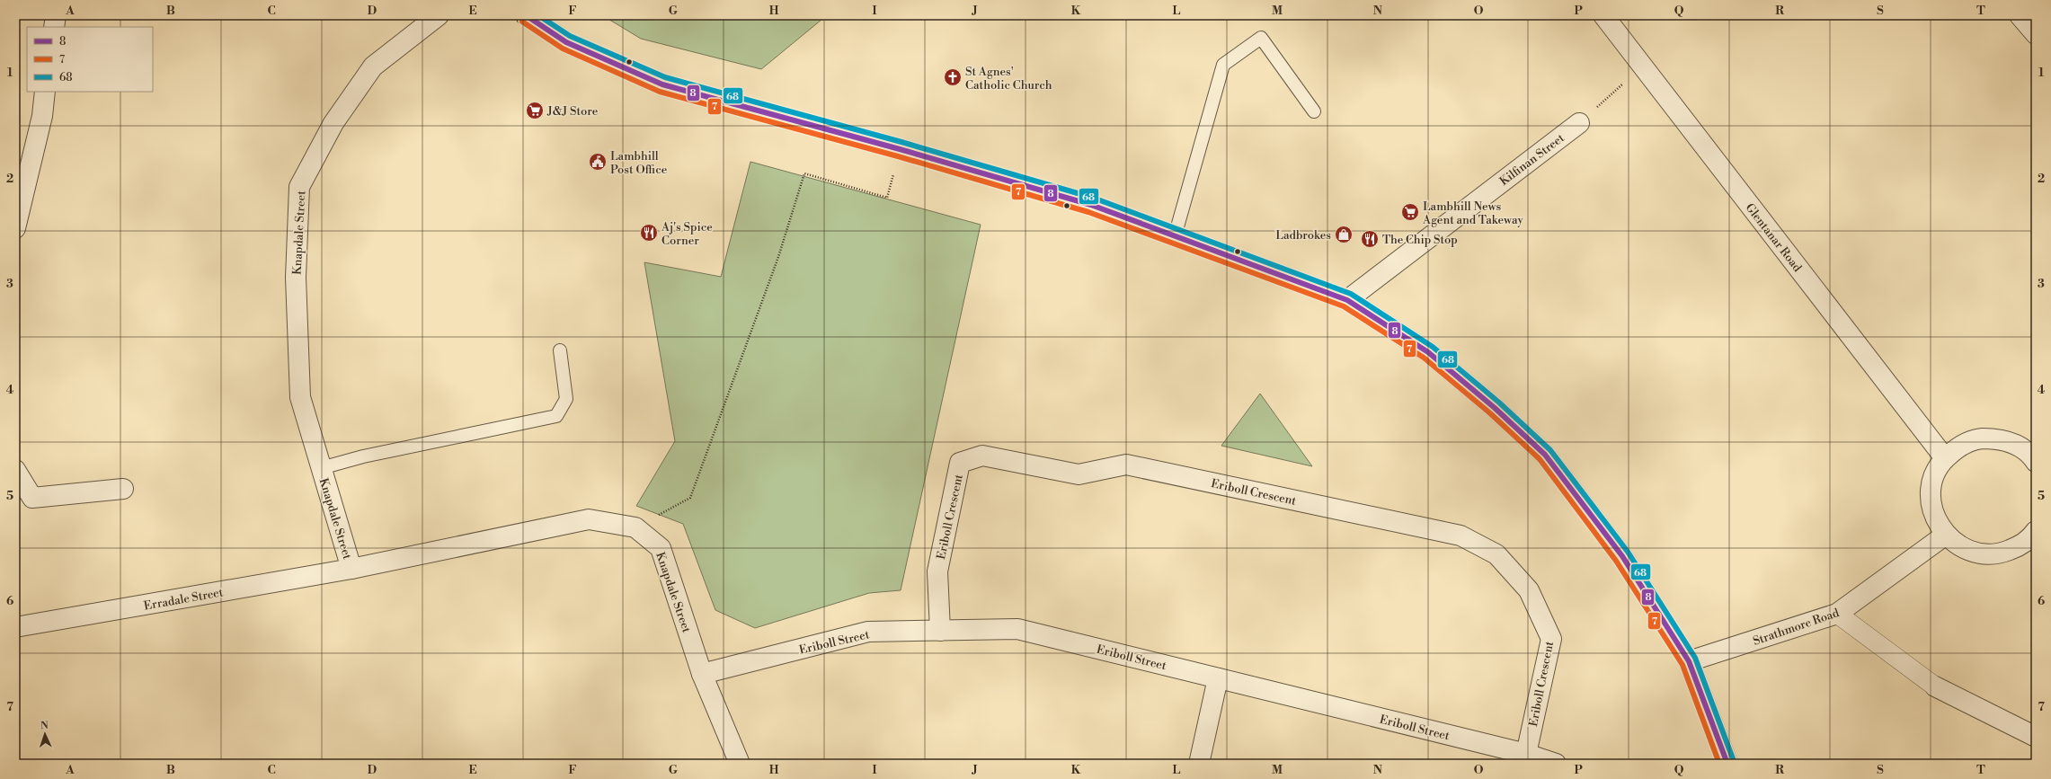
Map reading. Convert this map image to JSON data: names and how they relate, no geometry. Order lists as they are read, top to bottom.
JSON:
{
  "streets": {
    "street": [
      "Kilfinan Street",
      "Knapdale Street",
      "Glentanar Road",
      "Eriboll Crescent",
      "Erradale Street",
      "Strathmore Road",
      "Eriboll Street"
    ]
  },
  "crossings": [
    ["Knapdale Street", "Erradale Street"],
    ["Knapdale Street", "Eriboll Street"],
    ["Eriboll Crescent", "Eriboll Street"]
  ],
  "places": {
    "church": ["St Agnes' Catholic Church"],
    "supermarket": ["J&J Store", "Lambhill News Agent and Takeway"],
    "public building": ["Lambhill Post Office"],
    "restaurant": ["Aj's Spice Corner", "The Chip Stop"],
    "shop": ["Ladbrokes"]
  },
  "lines": ["transit line 8", "transit line 68", "transit line 7"],
  "legend": ["8", "7", "68"],
  "north": "top",
  "grid": {
    "columns": [
      "A",
      "B",
      "C",
      "D",
      "E",
      "F",
      "G",
      "H",
      "I",
      "J",
      "K",
      "L",
      "M",
      "N",
      "O",
      "P",
      "Q",
      "R",
      "S",
      "T"
    ],
    "rows": [
      "1",
      "2",
      "3",
      "4",
      "5",
      "6",
      "7"
    ]
  }
}
